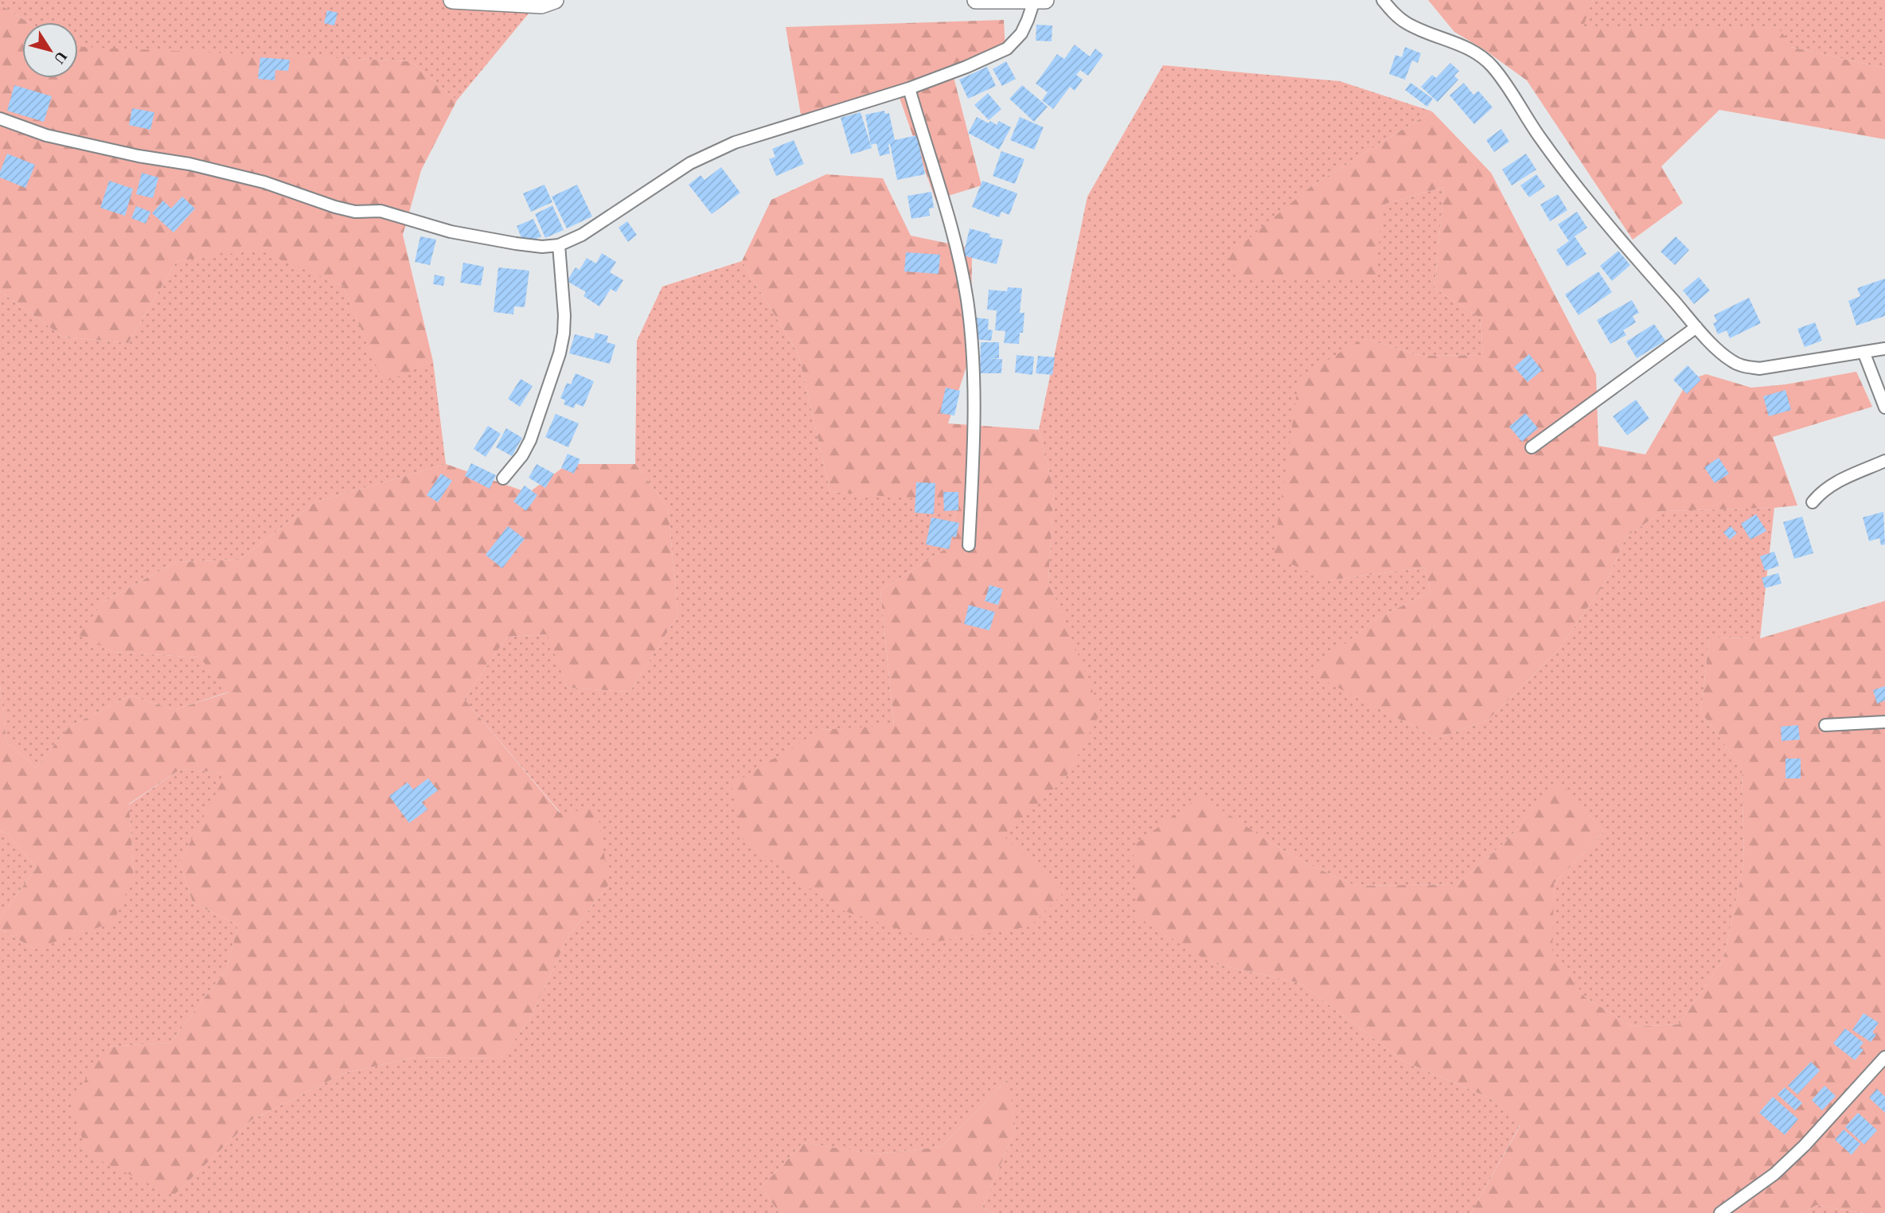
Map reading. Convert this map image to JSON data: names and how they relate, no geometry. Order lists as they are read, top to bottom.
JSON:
{
  "north": "bottom right"
}
